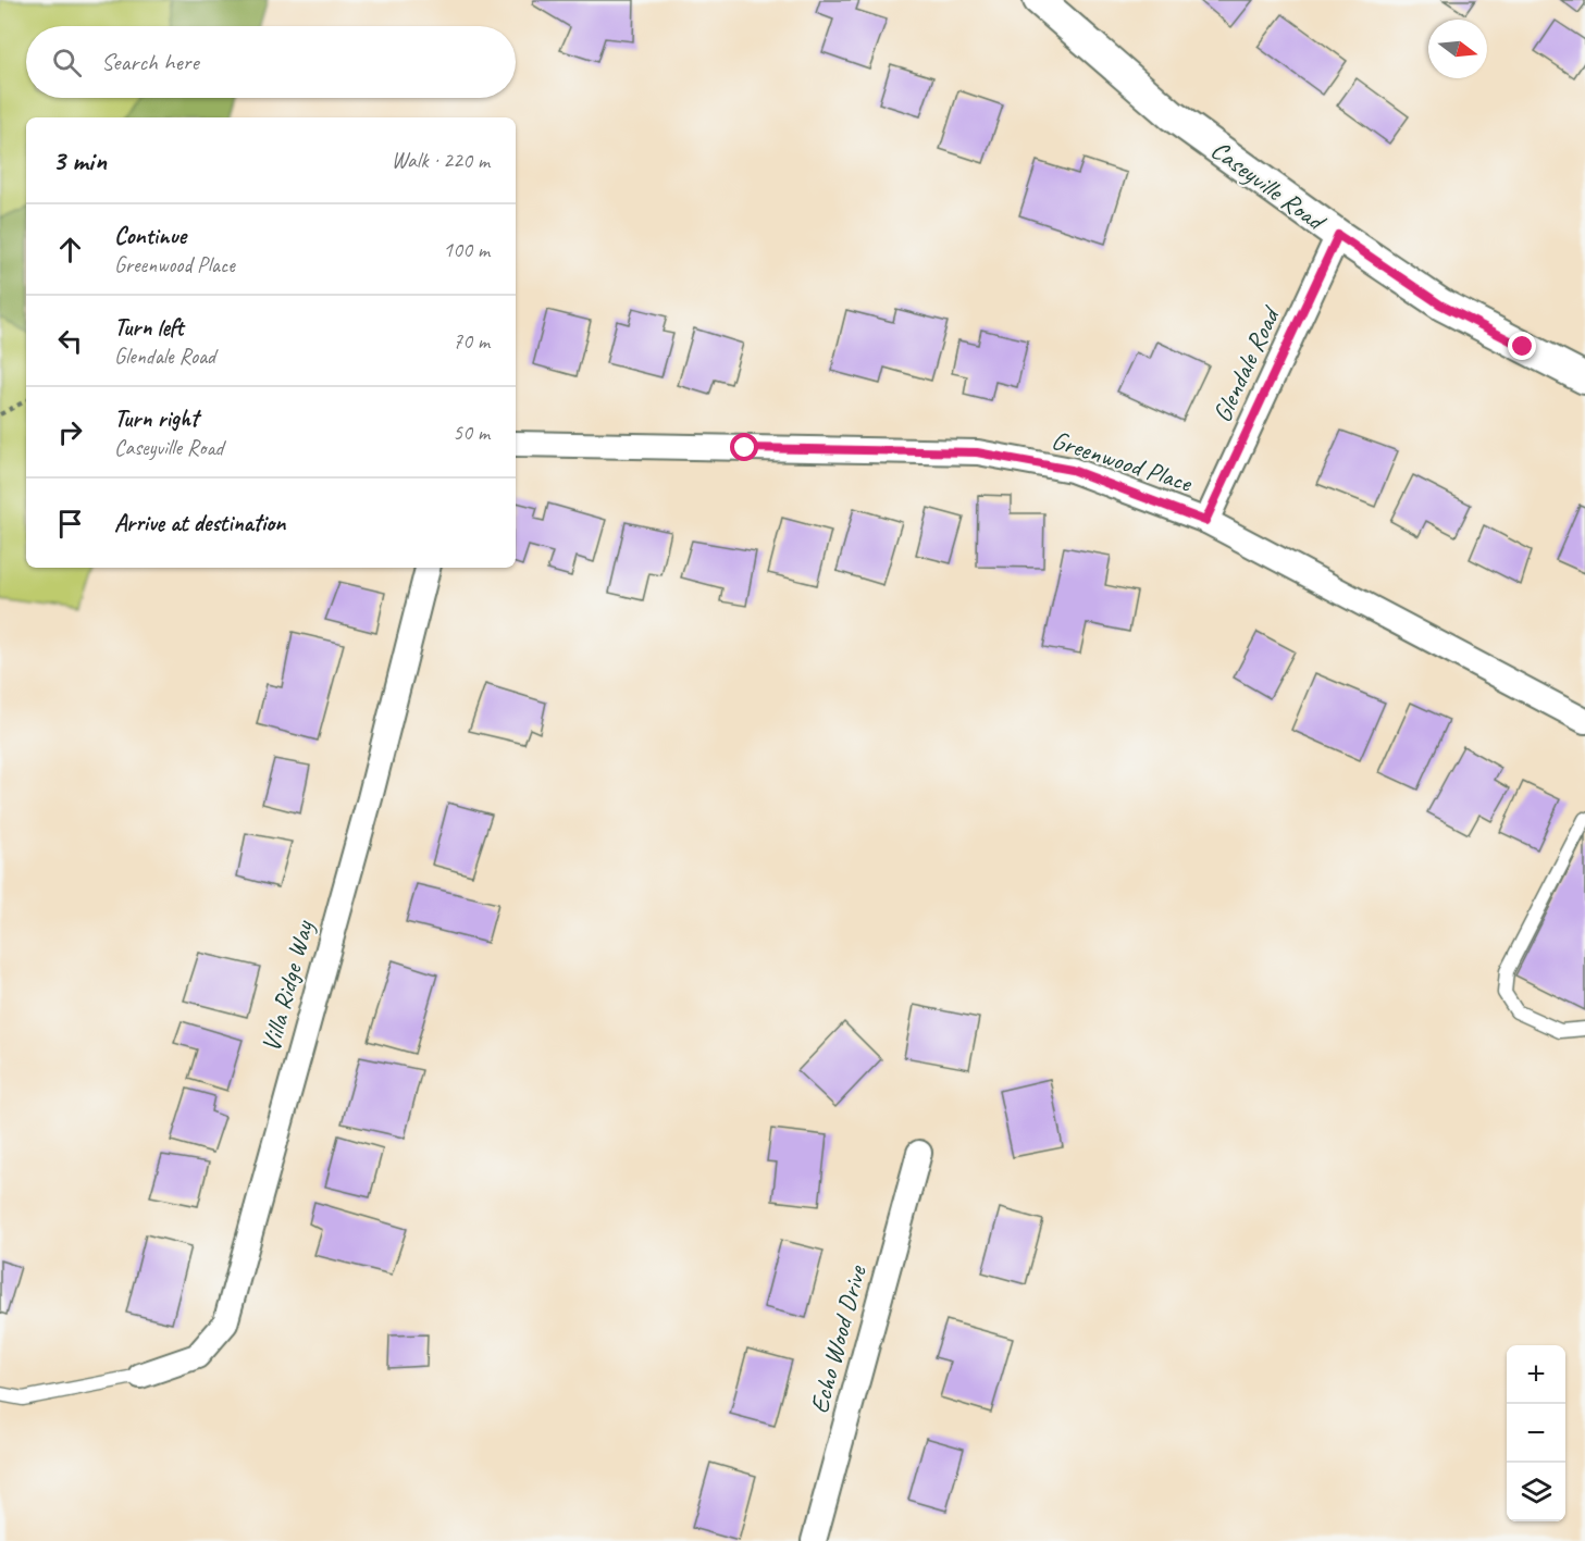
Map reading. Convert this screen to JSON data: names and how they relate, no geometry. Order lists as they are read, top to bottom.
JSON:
{
  "streets": {
    "street": [
      "Caseyville Road",
      "Glendale Road",
      "Greenwood Place",
      "Villa Ridge Way",
      "Echo Wood Drive"
    ]
  },
  "crossings": [
    ["Caseyville Road", "Glendale Road"],
    ["Glendale Road", "Greenwood Place"]
  ],
  "north": "right",
  "page": {
    "search": "Search here",
    "heading": ["3 min", "Walk · 220 m"],
    "list": [
      ["Continue", "Greenwood Place", "100 m"],
      ["Turn left", "Glendale Road", "70 m"],
      ["Turn right", "Caseyville Road", "50 m"],
      "Arrive at destination"
    ],
    "map_buttons": ["+", "−"]
  }
}
